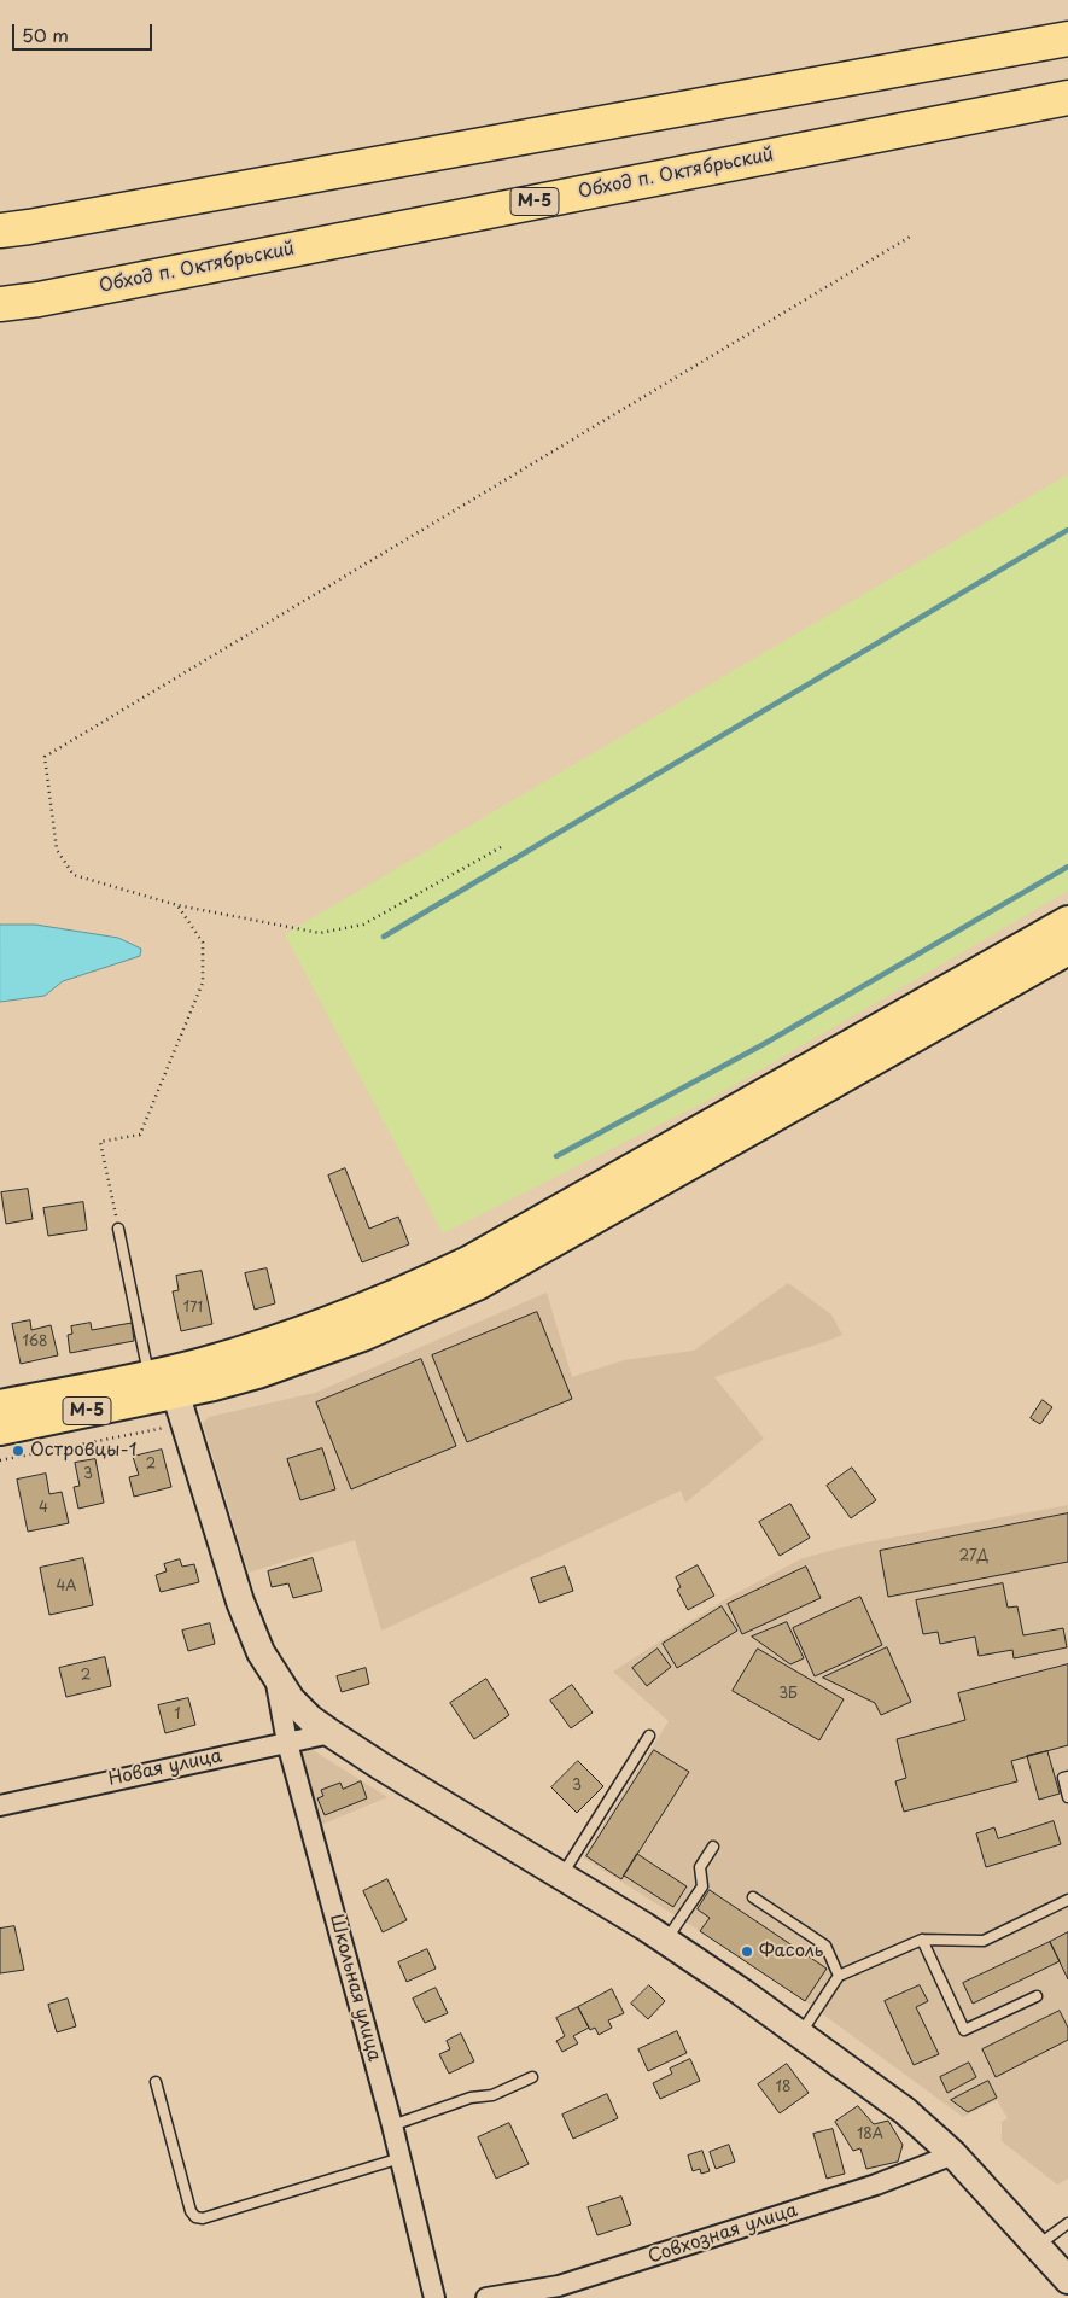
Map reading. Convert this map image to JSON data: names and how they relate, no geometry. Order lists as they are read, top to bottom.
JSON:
{
  "streets": {
    "highway": ["Обход п. Октябрьский", "М-5"],
    "street": ["Новая улица", "Школьная улица", "Совхозная улица"]
  },
  "crossings": [
    ["Новая улица", "Школьная улица"]
  ],
  "places": ["Островцы-1", "Фасоль"],
  "house_numbers": [
    "171",
    "168",
    "2",
    "3",
    "4",
    "27Д",
    "4А",
    "2",
    "3Б",
    "1",
    "3",
    "18",
    "18А"
  ],
  "scale_bar": "50 m"
}
